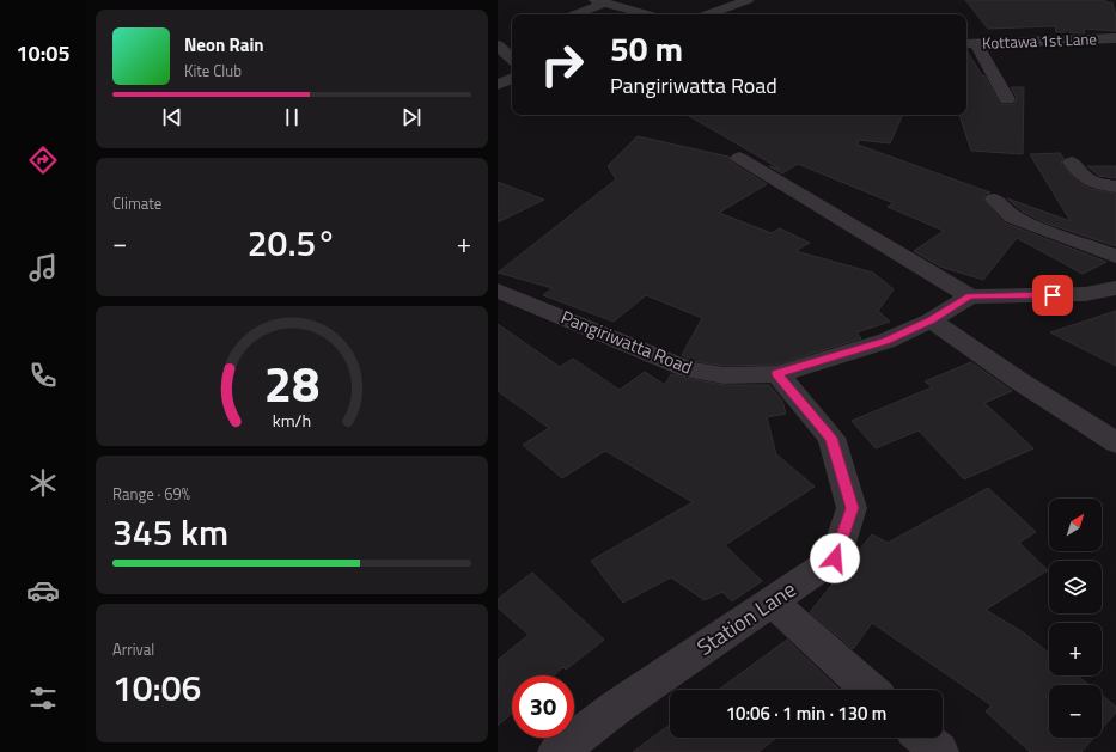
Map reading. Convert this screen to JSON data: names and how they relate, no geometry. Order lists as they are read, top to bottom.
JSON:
{
  "streets": {
    "street": ["Kottawa 1st Lane", "Pangiriwatta Road", "Station Lane"]
  },
  "crossings": [
    ["Pangiriwatta Road", "Station Lane"]
  ],
  "north": "top right",
  "page": {
    "tabs": "10:05",
    "turn": ["50 m", "Pangiriwatta Road"],
    "song": ["Neon Rain", "Kite Club"],
    "tile": [
      "Climate",
      ["Range · 69%", "345 km"],
      ["Arrival", "10:06"]
    ],
    "heat": ["−", "20.5°", "+"],
    "map_buttons": ["+", "−"],
    "limit": "30",
    "trip": "10:06 · 1 min · 130 m",
    "gauge": ["28", "km/h"]
  }
}
